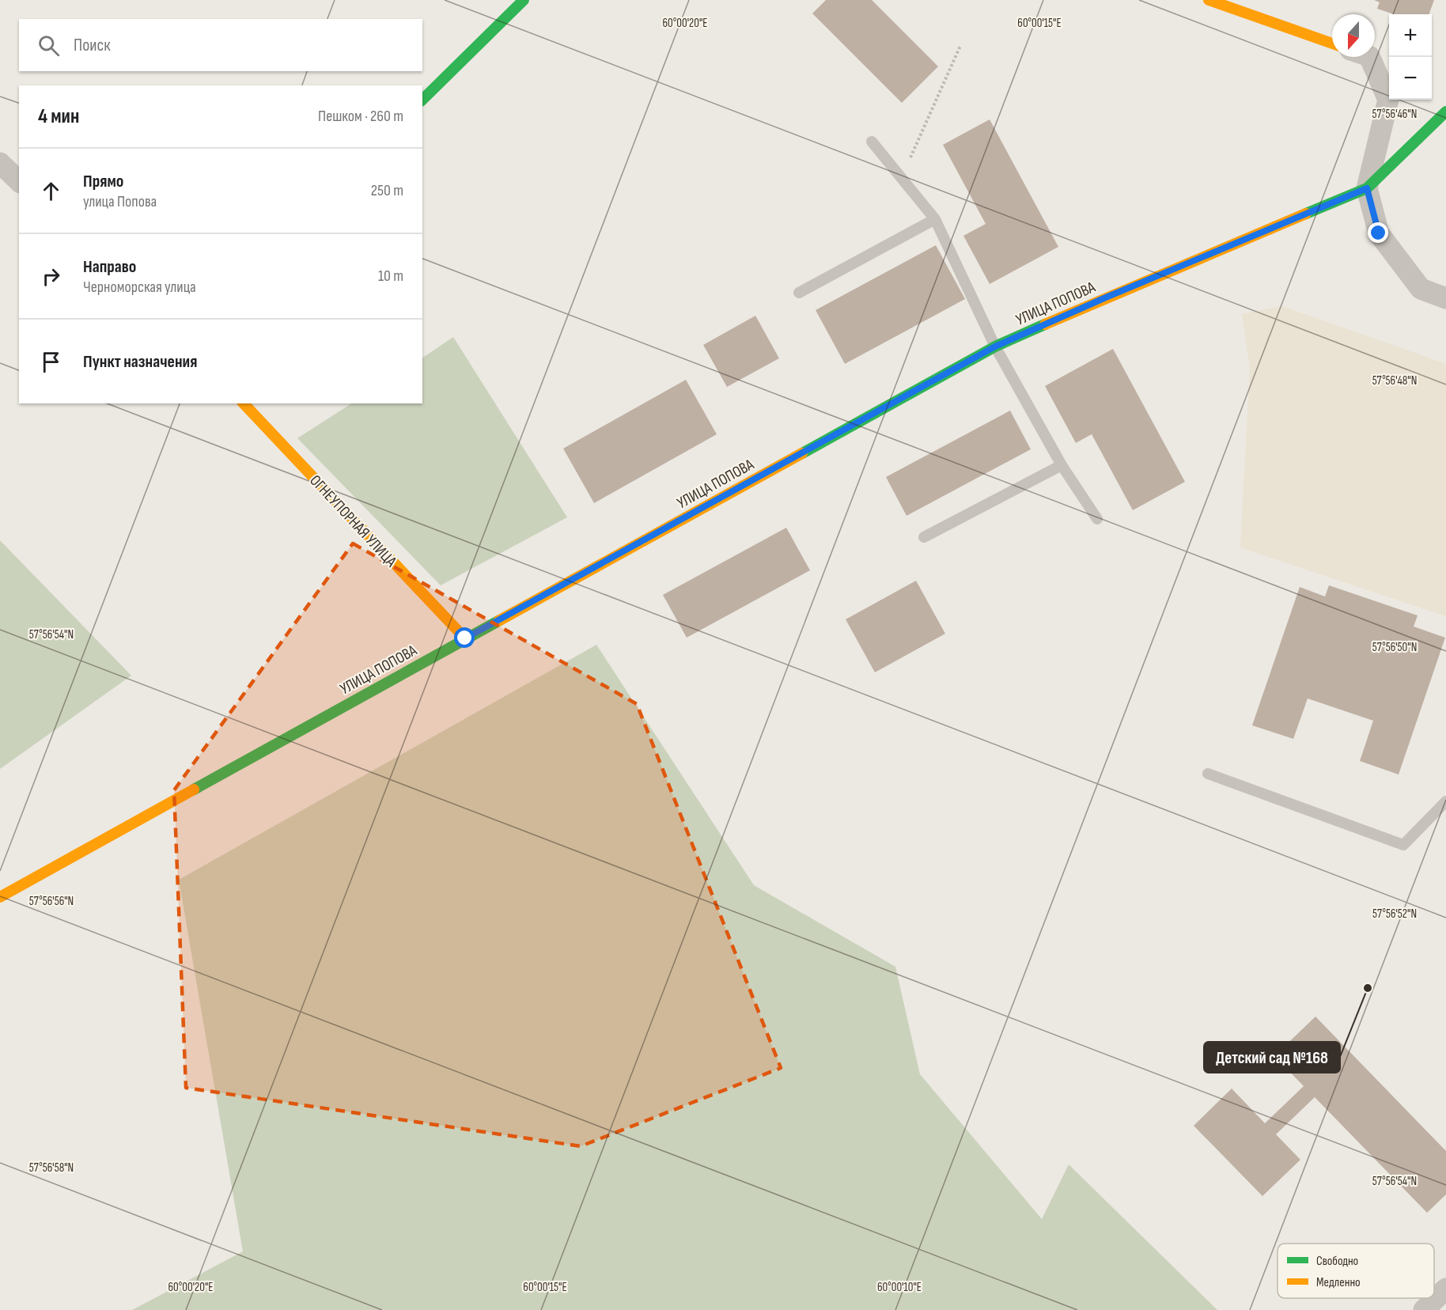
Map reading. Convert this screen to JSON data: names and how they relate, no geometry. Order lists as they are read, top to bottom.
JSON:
{
  "streets": {
    "street": ["УЛИЦА ПОПОВА", "ОГНЕУПОРНАЯ УЛИЦА"]
  },
  "crossings": [
    ["УЛИЦА ПОПОВА", "ОГНЕУПОРНАЯ УЛИЦА"]
  ],
  "places": ["Детский сад №168"],
  "legend": ["Свободно", "Медленно"],
  "north": "bottom",
  "page": {
    "map_buttons": ["+", "−"],
    "search": "Поиск",
    "heading": ["4 мин", "Пешком · 260 m"],
    "list": [
      ["Прямо", "улица Попова", "250 m"],
      ["Направо", "Черноморская улица", "10 m"],
      "Пункт назначения"
    ]
  },
  "coordinates": [
    "60°00'20\"E",
    "60°00'15\"E",
    "57°56'46\"N",
    "57°56'48\"N",
    "57°56'54\"N",
    "57°56'50\"N",
    "57°56'56\"N",
    "57°56'52\"N",
    "57°56'58\"N",
    "60°00'10\"E"
  ]
}
